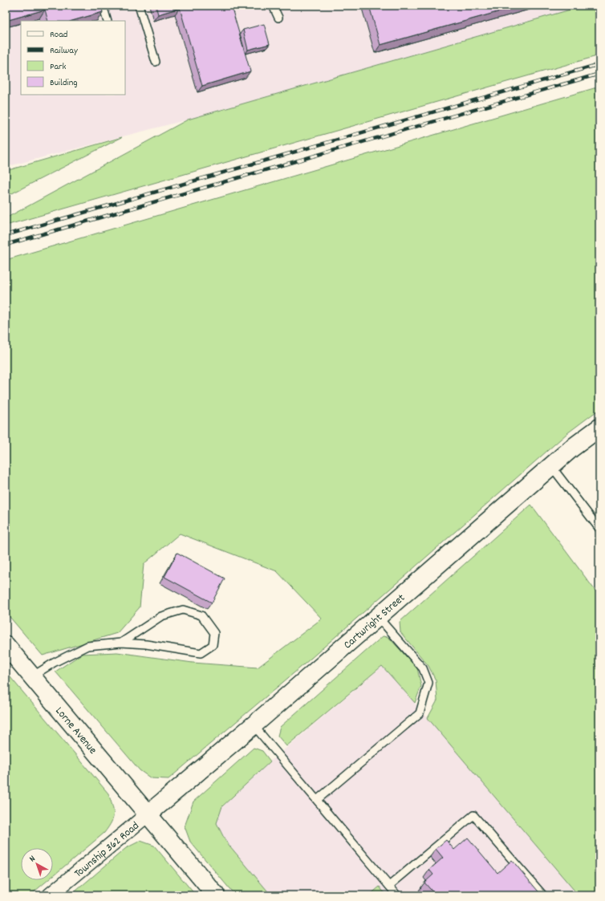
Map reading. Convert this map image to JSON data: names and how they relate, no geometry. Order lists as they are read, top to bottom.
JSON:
{
  "streets": {
    "street": ["Cartwright Street", "Lorne Avenue", "Township 362 Road"]
  },
  "crossings": [
    ["Cartwright Street", "Lorne Avenue"],
    ["Cartwright Street", "Township 362 Road"],
    ["Lorne Avenue", "Township 362 Road"]
  ],
  "legend": [
    "Road",
    "Railway",
    "Park",
    "Building"
  ],
  "north": "top left"
}
